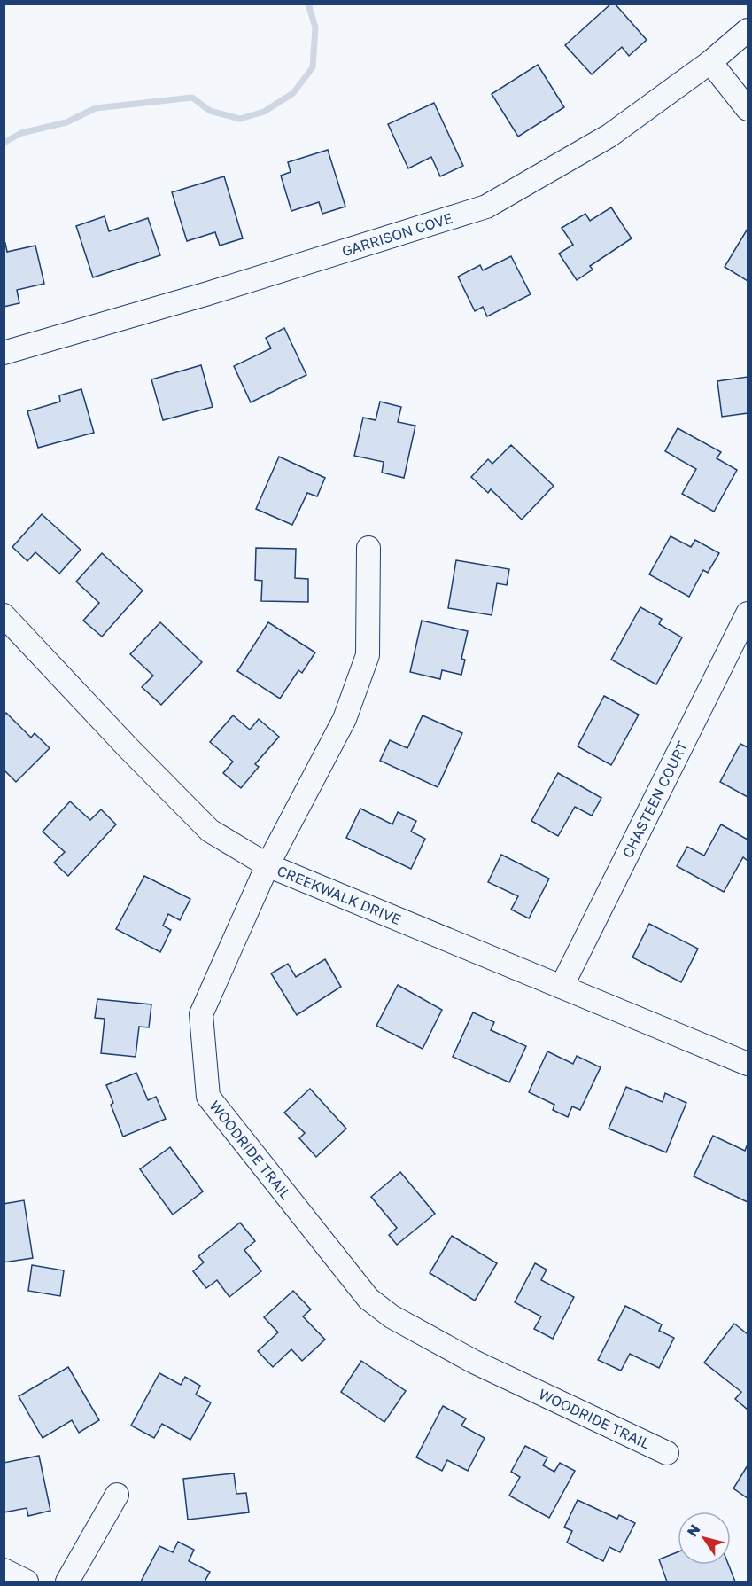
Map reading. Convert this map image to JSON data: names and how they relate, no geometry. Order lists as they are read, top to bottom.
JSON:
{
  "streets": {
    "street": [
      "GARRISON COVE",
      "CHASTEEN COURT",
      "CREEKWALK DRIVE",
      "WOODRIDE TRAIL"
    ]
  },
  "crossings": [
    ["CHASTEEN COURT", "CREEKWALK DRIVE"],
    ["CREEKWALK DRIVE", "WOODRIDE TRAIL"]
  ],
  "north": "top left"
}
